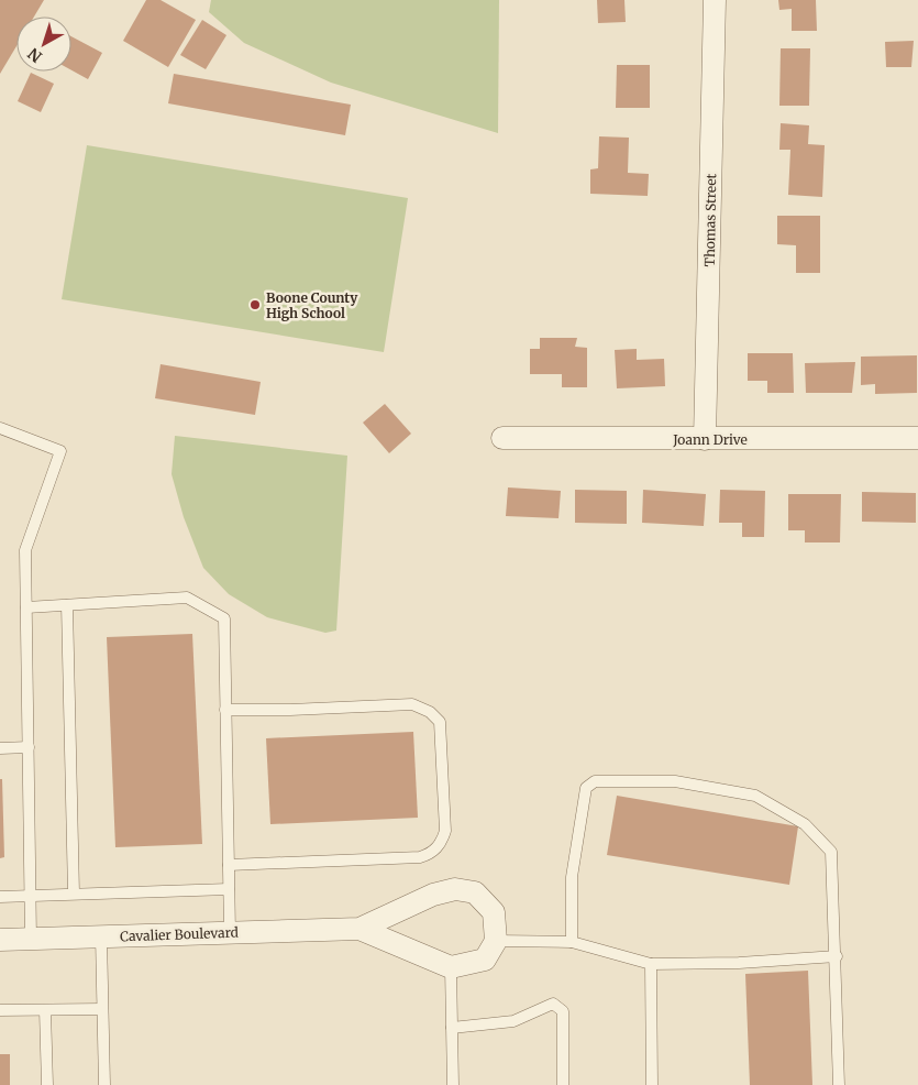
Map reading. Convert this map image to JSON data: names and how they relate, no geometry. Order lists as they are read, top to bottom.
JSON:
{
  "streets": {
    "street": ["Thomas Street", "Joann Drive", "Cavalier Boulevard"]
  },
  "crossings": [
    ["Thomas Street", "Joann Drive"]
  ],
  "places": ["Boone County High School"],
  "north": "bottom left"
}
